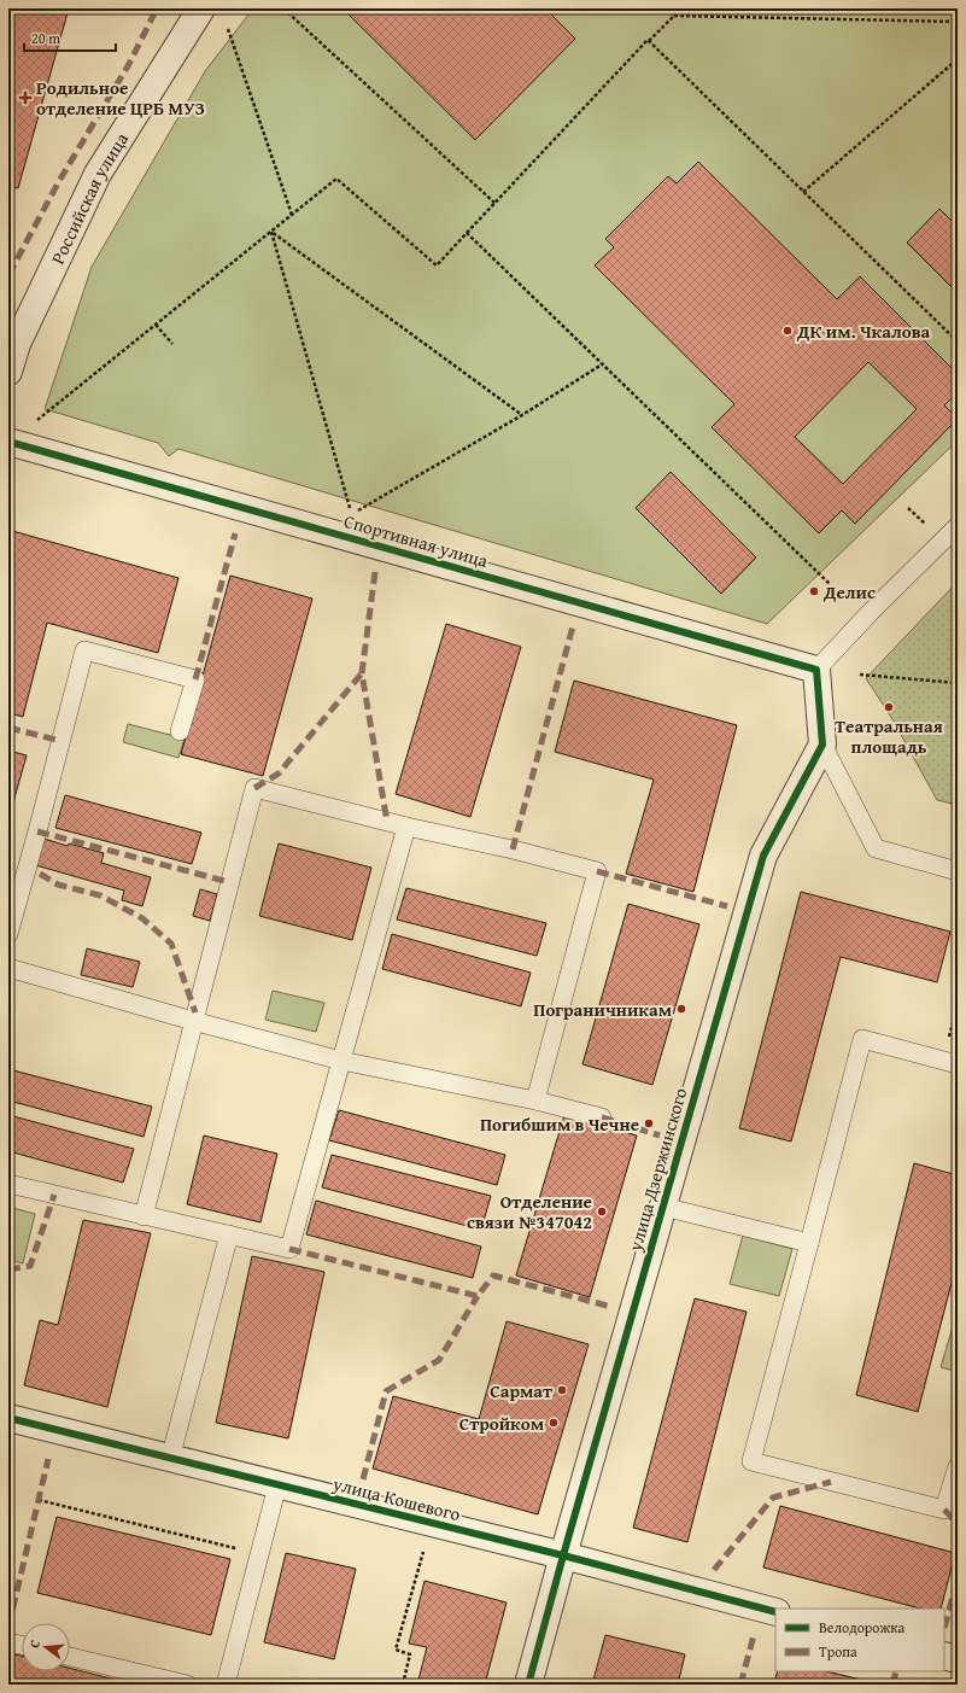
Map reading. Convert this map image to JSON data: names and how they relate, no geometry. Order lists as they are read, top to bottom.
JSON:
{
  "streets": {
    "street": [
      "Российская улица",
      "Спортивная улица",
      "улица Дзержинского",
      "улица Кошевого"
    ]
  },
  "crossings": [
    ["улица Дзержинского", "улица Кошевого"]
  ],
  "places": {
    "health": ["Родильное отделение ЦРБ МУЗ"],
    "other": [
      "ДК им. Чкалова",
      "Делис",
      "Театральная площадь",
      "Пограничникам",
      "Погибшим в Чечне",
      "Отделение связи №347042",
      "Сармат",
      "Стройком"
    ]
  },
  "legend": ["Велодорожка", "Тропа"],
  "scale_bar": "20 m",
  "north": "left"
}
